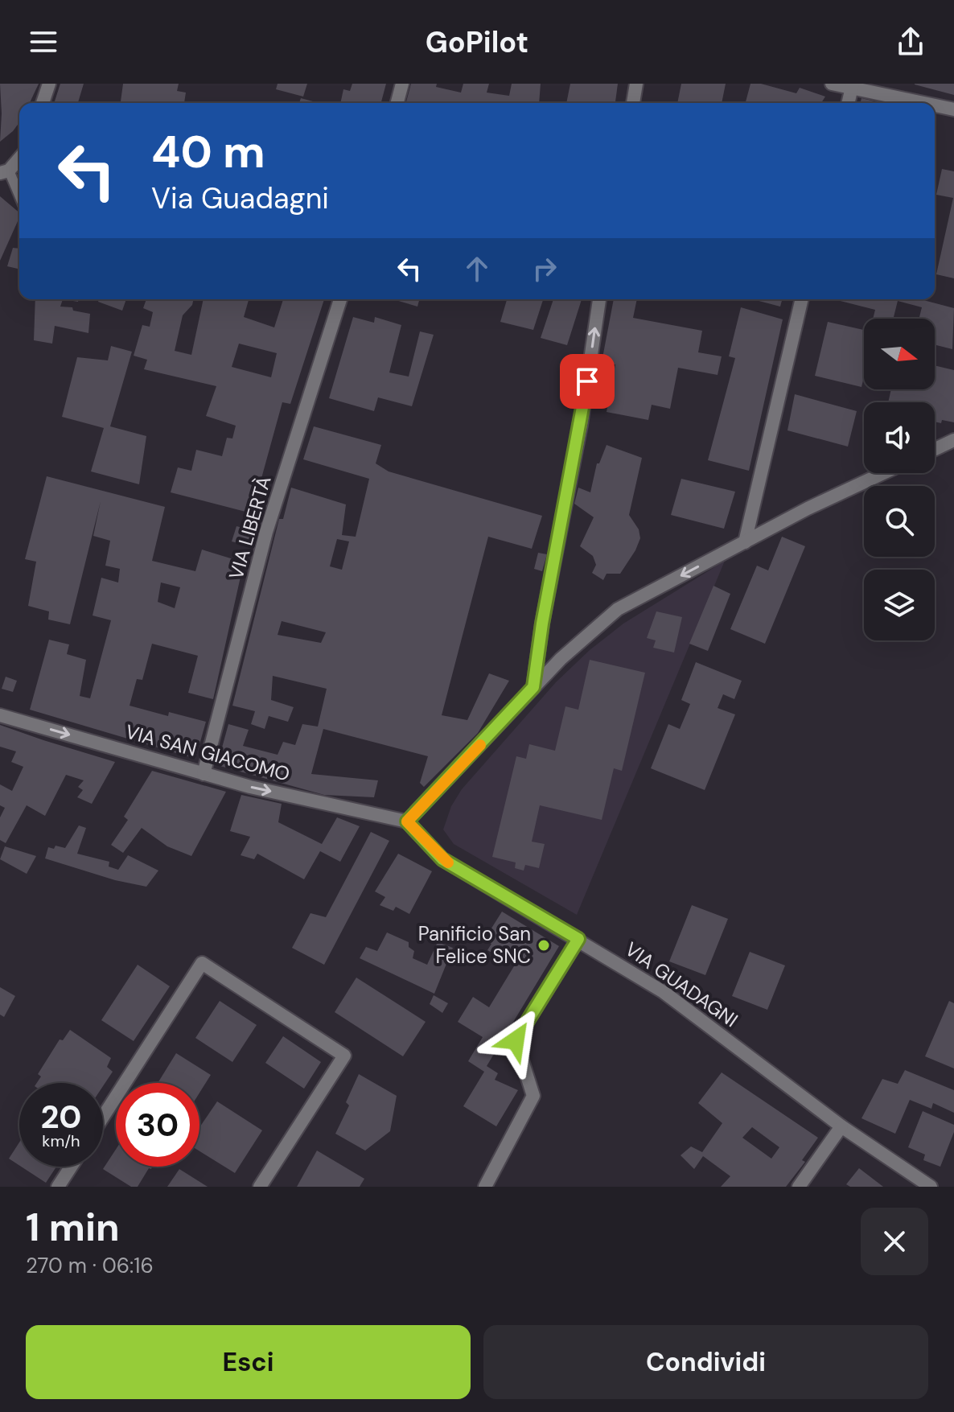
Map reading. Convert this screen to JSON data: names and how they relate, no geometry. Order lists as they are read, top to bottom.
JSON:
{
  "streets": {
    "street": ["VIA LIBERTÀ", "VIA SAN GIACOMO", "VIA GUADAGNI"]
  },
  "crossings": [
    ["VIA LIBERTÀ", "VIA SAN GIACOMO"],
    ["VIA SAN GIACOMO", "VIA GUADAGNI"]
  ],
  "one_way": ["VIA SAN GIACOMO"],
  "places": ["Panificio San Felice SNC"],
  "north": "right",
  "page": {
    "header": "GoPilot",
    "turn": ["40 m", "Via Guadagni"],
    "speed": "20 km/h",
    "limit": "30",
    "heading": ["1 min", "270 m · 06:16"],
    "buttons": ["Esci", "Condividi"]
  }
}
